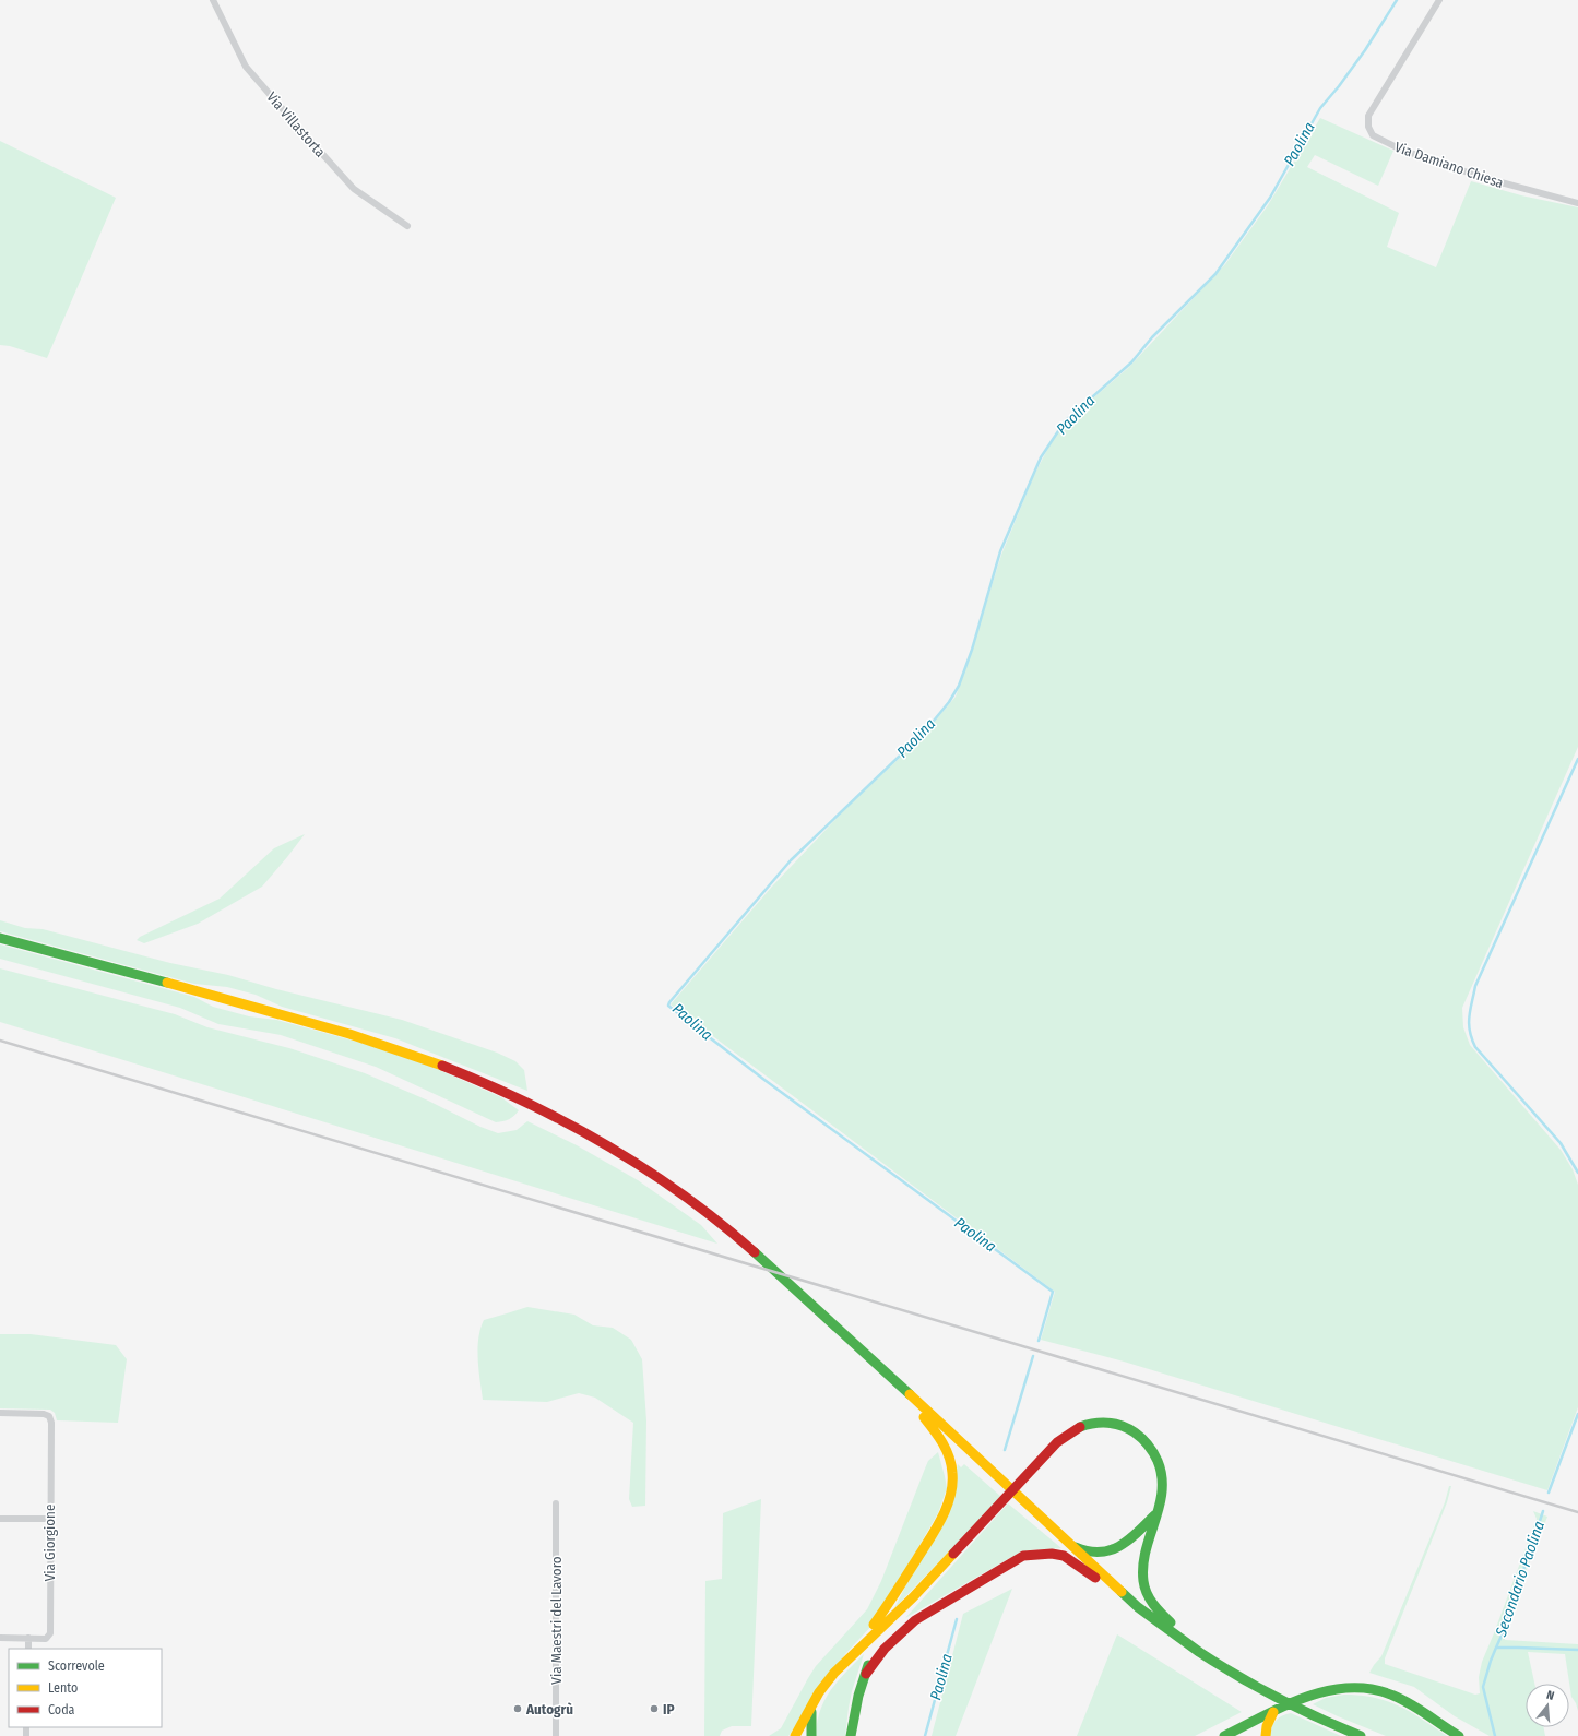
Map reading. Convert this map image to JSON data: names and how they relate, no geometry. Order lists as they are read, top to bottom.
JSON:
{
  "streets": {
    "street": [
      "Via Villastorta",
      "Via Damiano Chiesa",
      "Via Giorgione",
      "Via Maestri del Lavoro"
    ]
  },
  "water": ["Paolina", "Secondario Paolina"],
  "places": ["Autogrù", "IP"],
  "legend": ["Scorrevole", "Lento", "Coda"],
  "north": "top"
}
